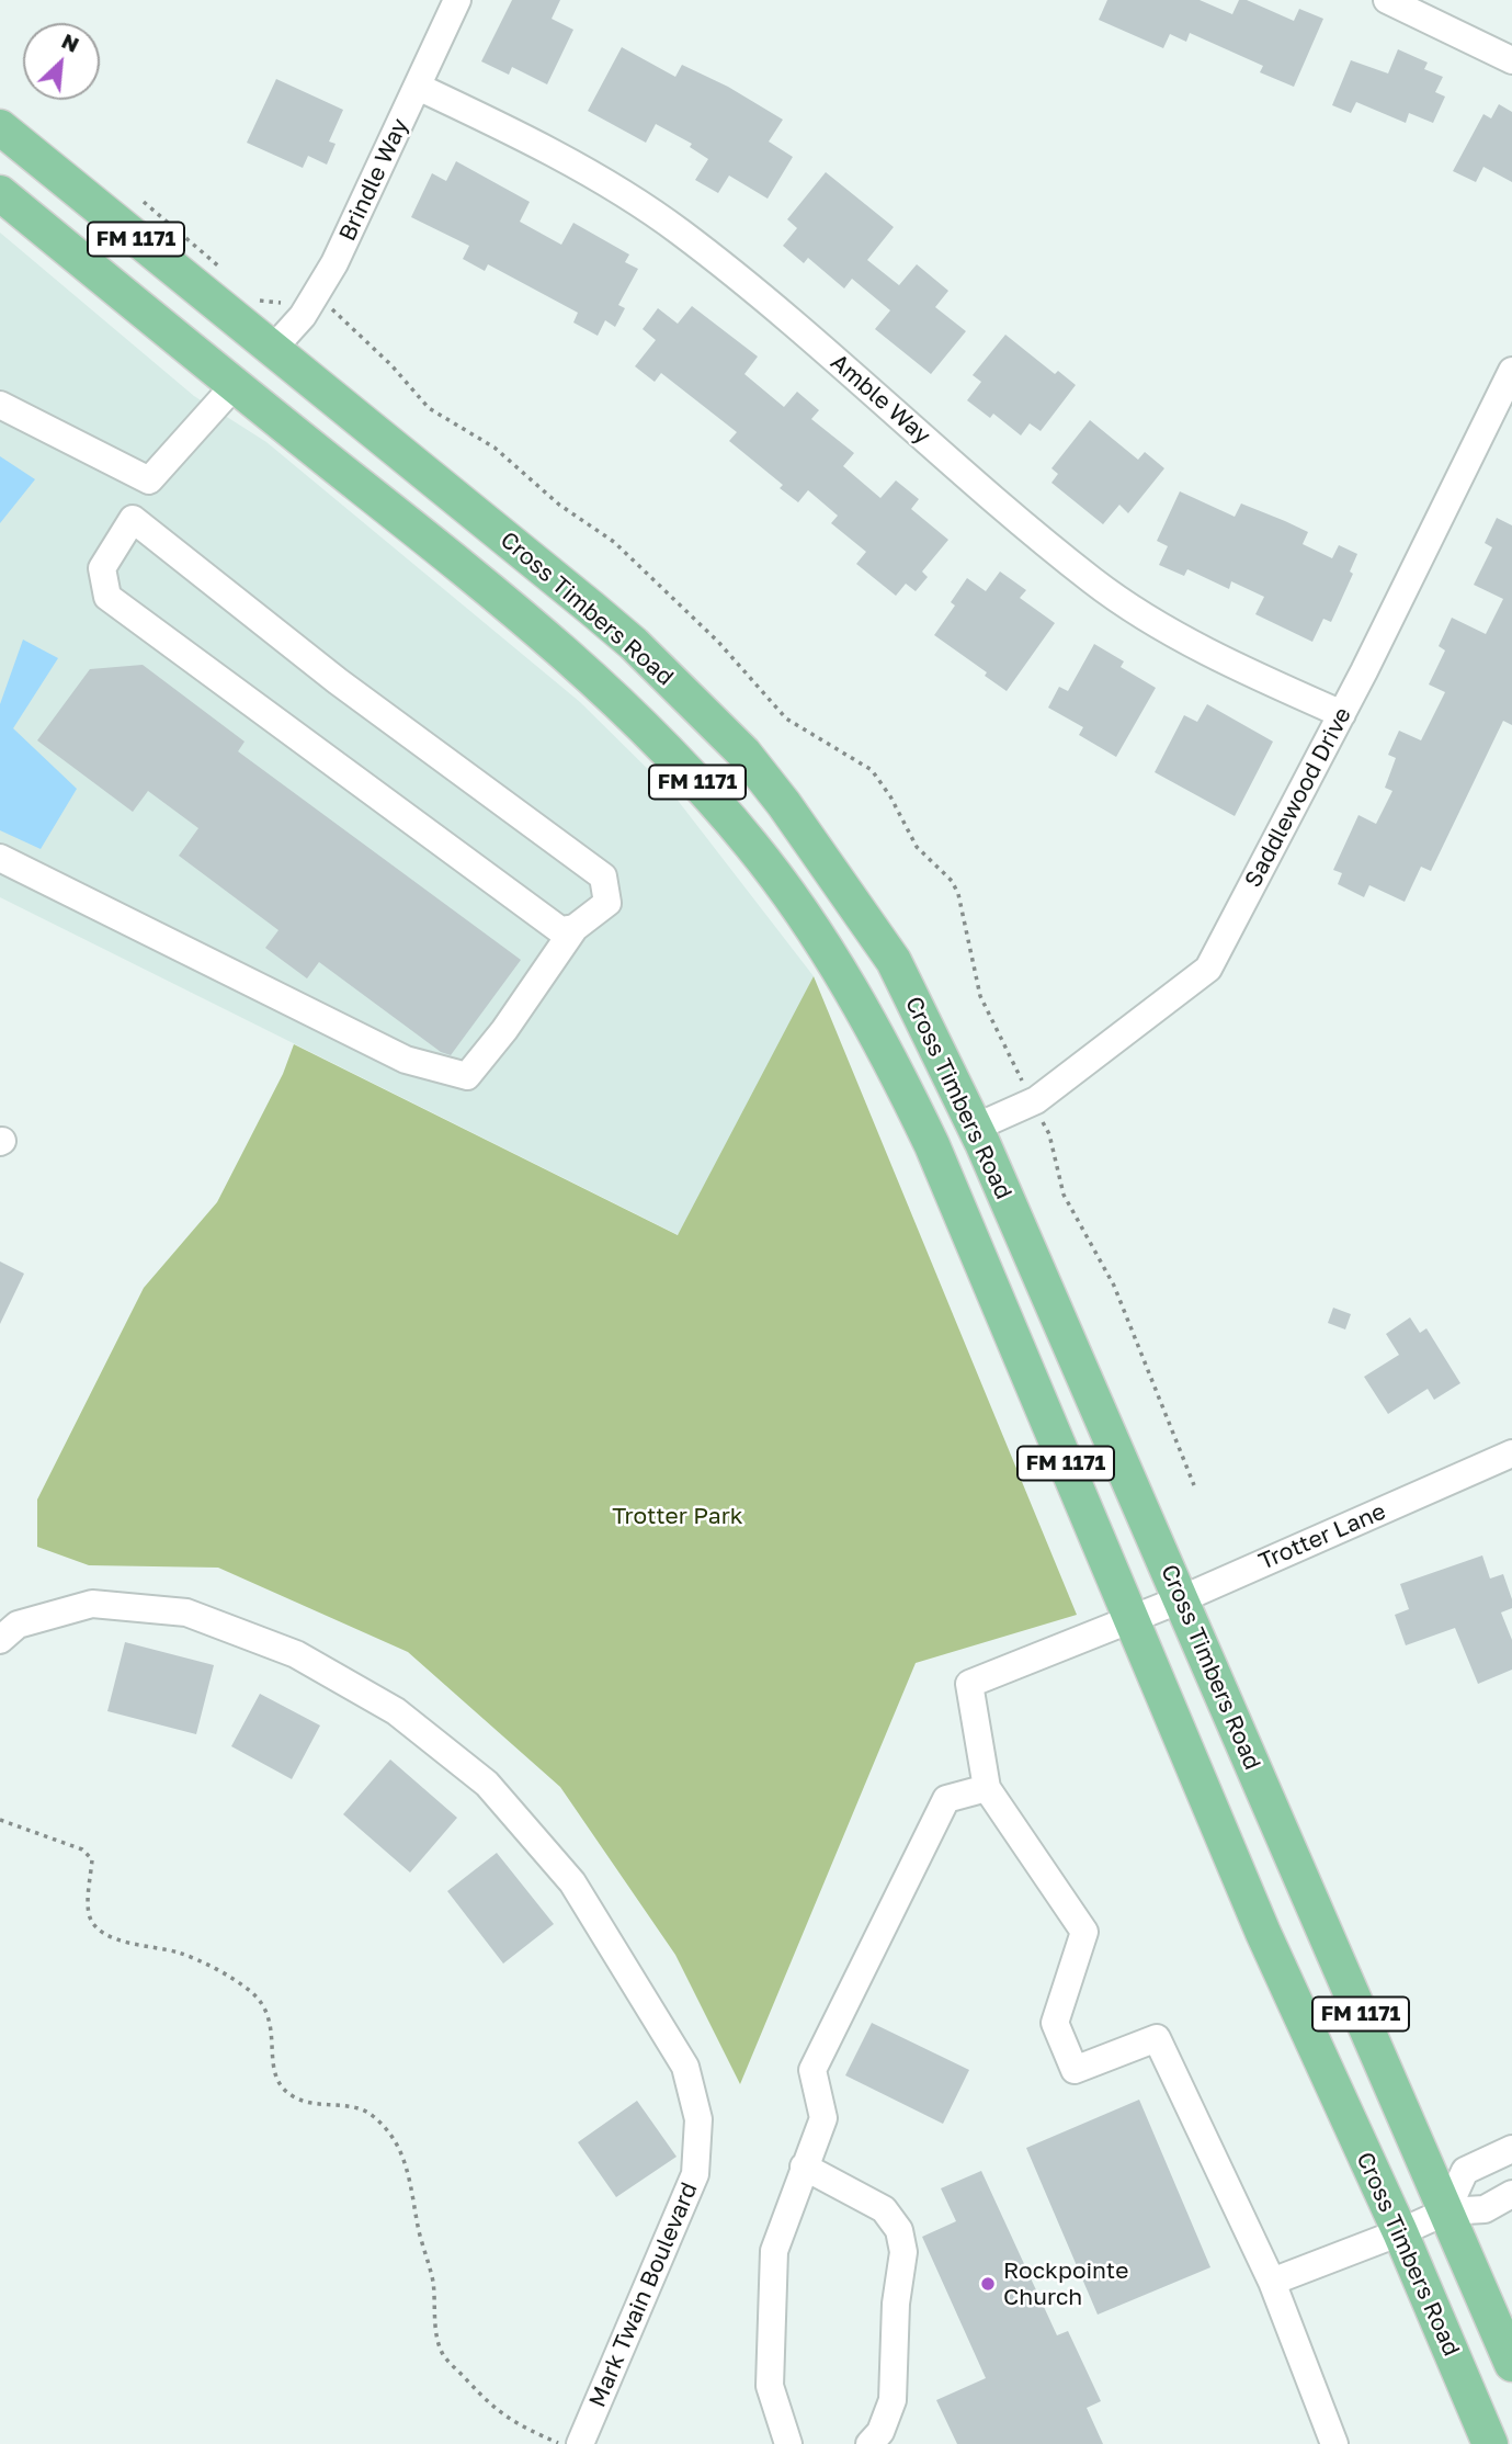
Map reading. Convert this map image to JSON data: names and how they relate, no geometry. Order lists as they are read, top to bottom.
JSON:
{
  "streets": {
    "main road": ["FM 1171", "Cross Timbers Road"],
    "street": [
      "Brindle Way",
      "Amble Way",
      "Saddlewood Drive",
      "Trotter Lane",
      "Mark Twain Boulevard"
    ]
  },
  "crossings": [
    ["Brindle Way", "Amble Way"],
    ["Brindle Way", "Cross Timbers Road"],
    ["Amble Way", "Saddlewood Drive"],
    ["Cross Timbers Road", "Saddlewood Drive"],
    ["Cross Timbers Road", "Trotter Lane"]
  ],
  "parks": ["Trotter Park"],
  "places": ["Rockpointe Church"],
  "north": "top right"
}
